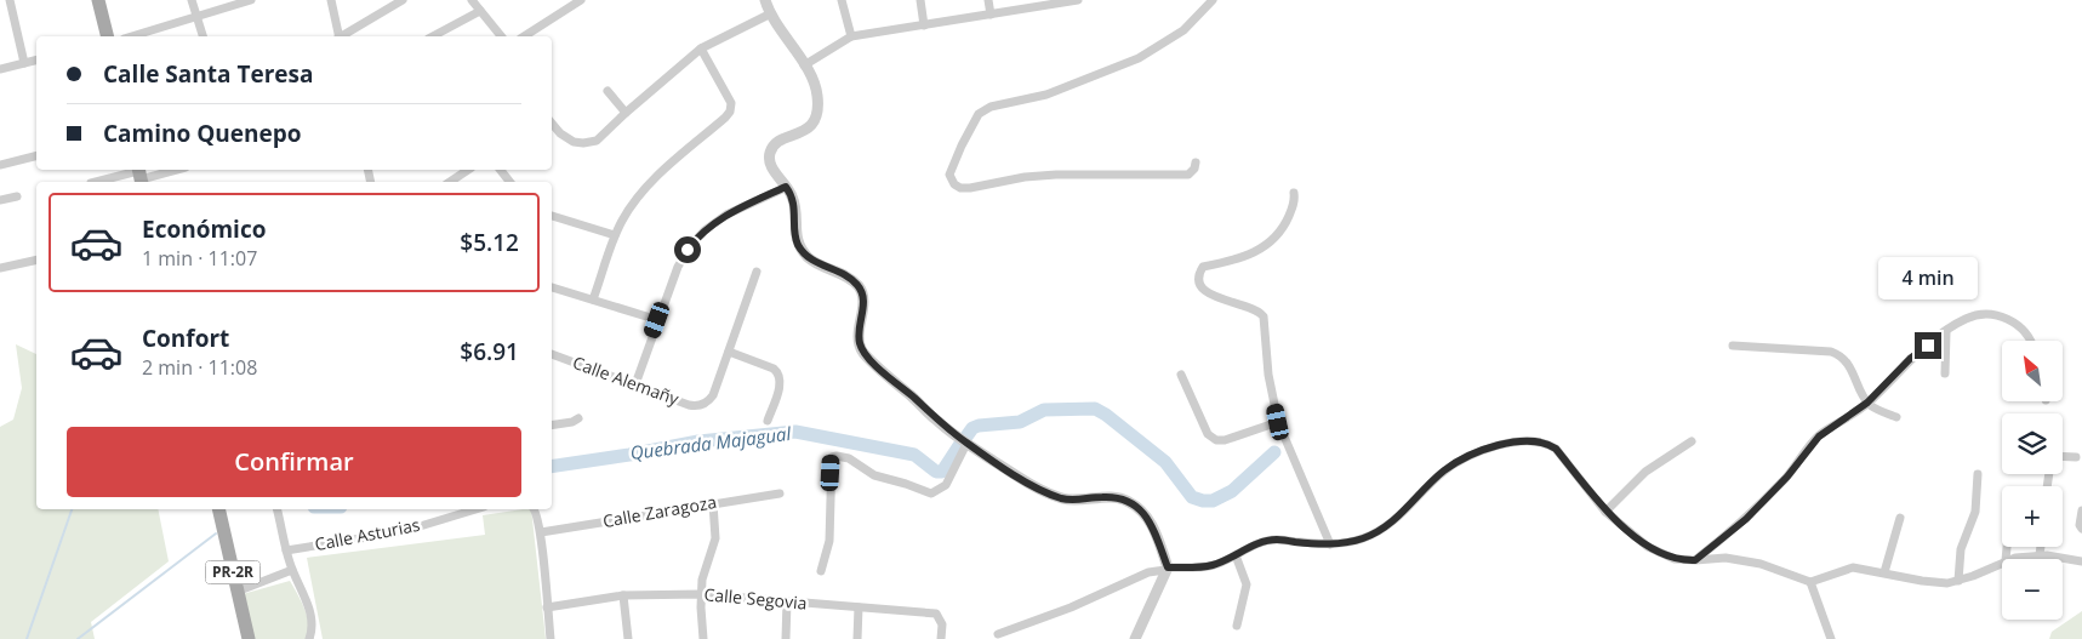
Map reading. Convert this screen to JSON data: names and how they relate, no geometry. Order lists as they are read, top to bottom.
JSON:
{
  "streets": {
    "main road": ["PR-2R"],
    "street": [
      "Calle Alemañy",
      "Calle Zaragoza",
      "Calle Asturias",
      "Calle Segovia"
    ]
  },
  "water": ["Quebrada Majagual"],
  "north": "top left",
  "page": {
    "banner": ["Calle Santa Teresa", "Camino Quenepo"],
    "list": [
      {
        "name": "Económico",
        "note": "1 min · 11:07",
        "value": "$5.12"
      },
      {
        "name": "Confort",
        "note": "2 min · 11:08",
        "value": "$6.91"
      }
    ],
    "bubble": "4 min",
    "map_buttons": ["+", "−"],
    "buttons": "Confirmar"
  }
}
